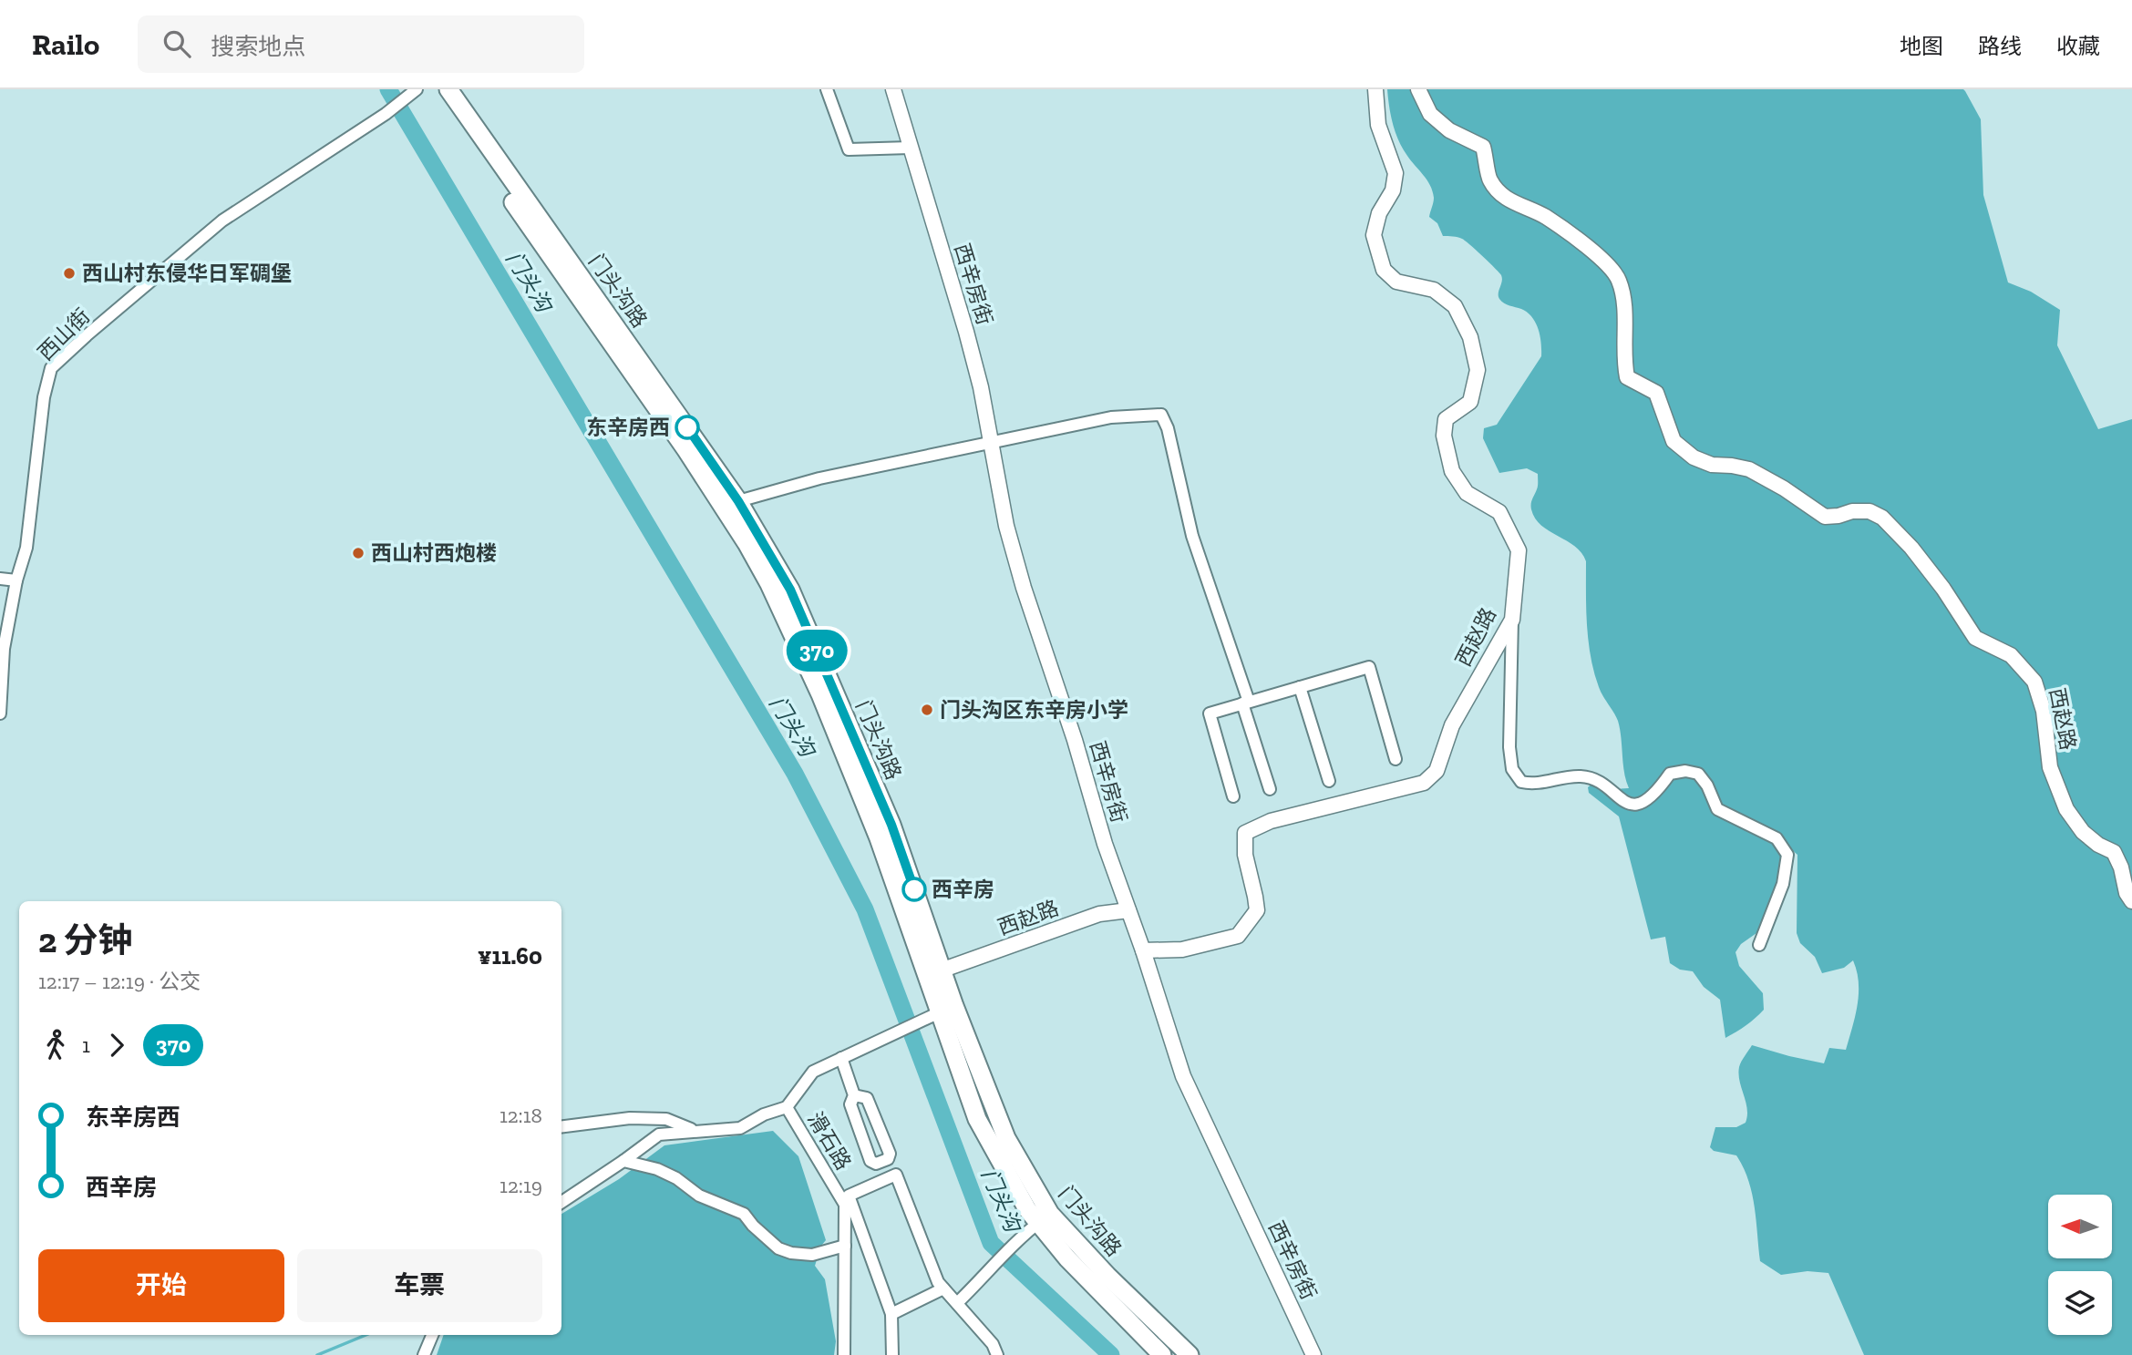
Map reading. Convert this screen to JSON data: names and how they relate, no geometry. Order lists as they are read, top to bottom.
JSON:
{
  "streets": {
    "main road": ["门头沟路"],
    "street": [
      "西辛房街",
      "西山街",
      "西赵路",
      "滑石路"
    ]
  },
  "crossings": [
    ["西辛房街", "西赵路"],
    ["门头沟路", "西赵路"],
    ["门头沟路", "滑石路"]
  ],
  "water": ["门头沟"],
  "places": [
    "西山村东侵华日军碉堡",
    "东辛房西",
    "西山村西炮楼",
    "门头沟区东辛房小学",
    "西辛房"
  ],
  "lines": ["bus line 370"],
  "north": "left",
  "page": {
    "header": "Railo",
    "search": "搜索地点",
    "nav": ["地图", "路线", "收藏"],
    "on_map": "370",
    "heading": ["2 分钟", "12:17 – 12:19 · 公交", "¥11.60"],
    "legs": ["1", "370"],
    "list": [
      {
        "name": "东辛房西",
        "value": "12:18"
      },
      {
        "name": "西辛房",
        "value": "12:19"
      }
    ],
    "buttons": ["开始", "车票"]
  }
}
